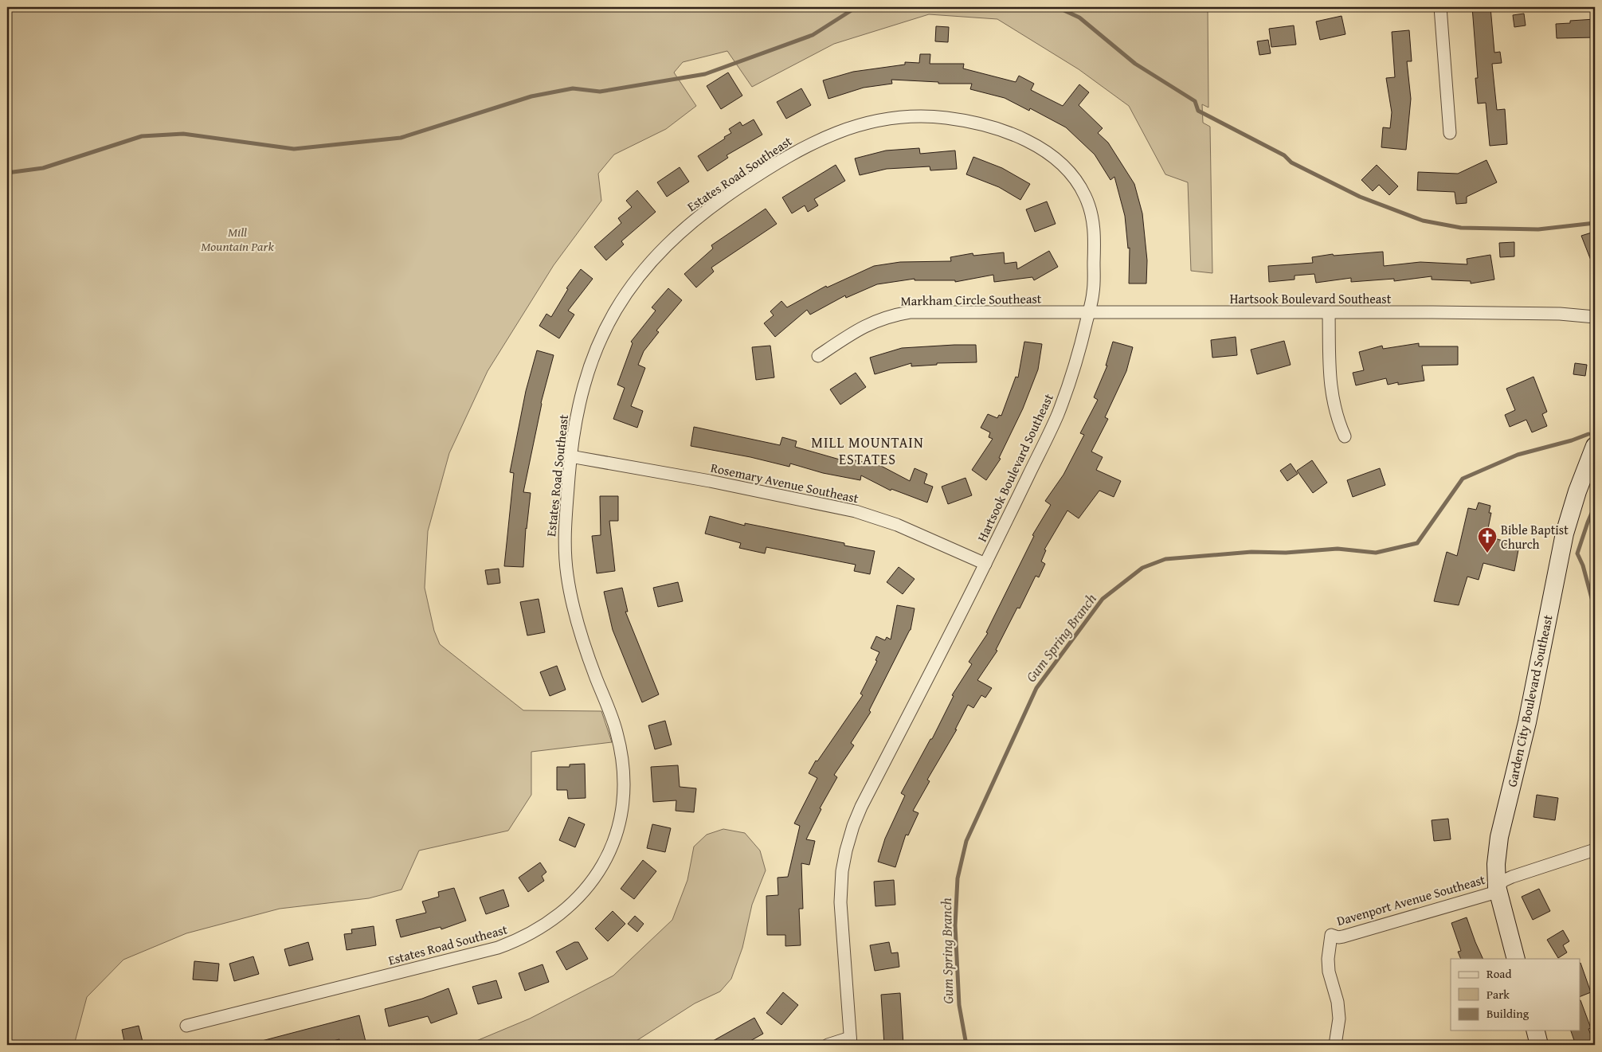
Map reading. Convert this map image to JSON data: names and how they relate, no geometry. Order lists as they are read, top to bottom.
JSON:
{
  "streets": {
    "street": [
      "Estates Road Southeast",
      "Hartsook Boulevard Southeast",
      "Markham Circle Southeast",
      "Rosemary Avenue Southeast",
      "Garden City Boulevard Southeast",
      "Davenport Avenue Southeast"
    ]
  },
  "crossings": [
    ["Estates Road Southeast", "Hartsook Boulevard Southeast"],
    ["Estates Road Southeast", "Markham Circle Southeast"],
    ["Estates Road Southeast", "Rosemary Avenue Southeast"],
    ["Hartsook Boulevard Southeast", "Markham Circle Southeast"],
    ["Hartsook Boulevard Southeast", "Rosemary Avenue Southeast"],
    ["Garden City Boulevard Southeast", "Davenport Avenue Southeast"]
  ],
  "districts": ["MILL MOUNTAIN ESTATES"],
  "water": ["Gum Spring Branch"],
  "parks": ["Mill Mountain Park"],
  "places": {
    "church": ["Bible Baptist Church"]
  },
  "legend": ["Road", "Park", "Building"]
}
